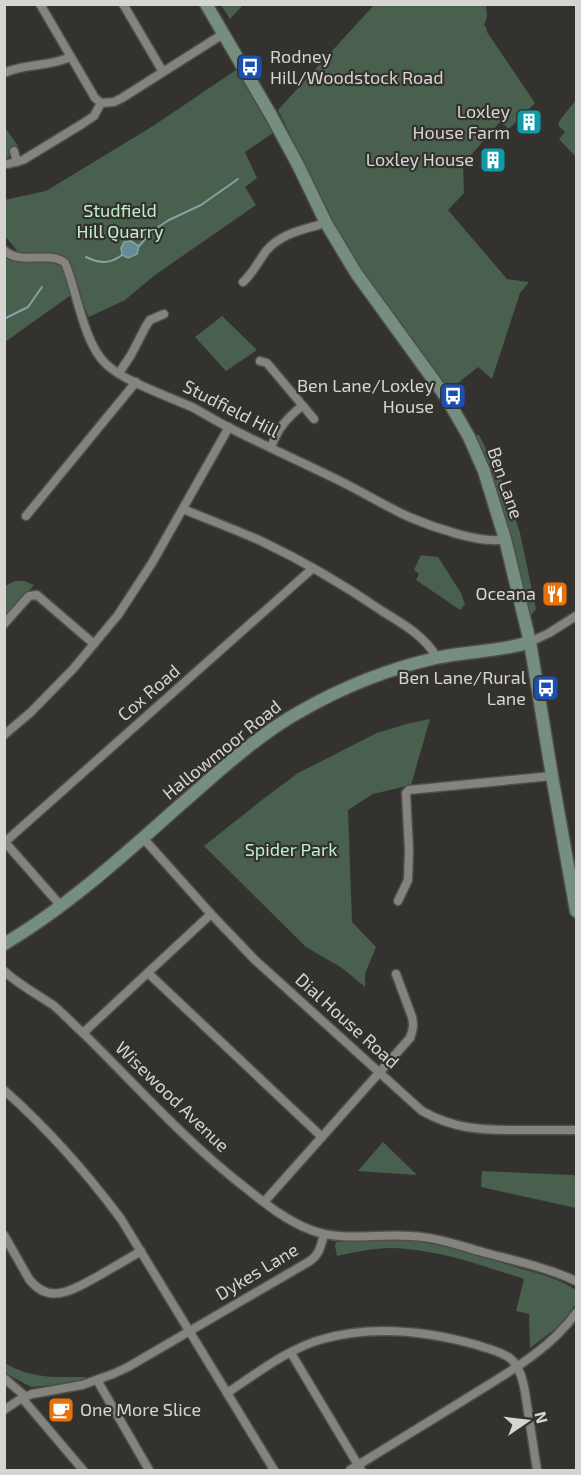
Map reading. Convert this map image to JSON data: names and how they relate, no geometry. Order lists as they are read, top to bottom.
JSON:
{
  "streets": {
    "street": [
      "Studfield Hill",
      "Ben Lane",
      "Cox Road",
      "Hallowmoor Road",
      "Dial House Road",
      "Wisewood Avenue",
      "Dykes Lane"
    ]
  },
  "crossings": [
    ["Studfield Hill", "Ben Lane"],
    ["Ben Lane", "Hallowmoor Road"],
    ["Hallowmoor Road", "Dial House Road"],
    ["Wisewood Avenue", "Dykes Lane"]
  ],
  "parks": ["Studfield Hill Quarry", "Spider Park"],
  "places": {
    "bus stop": ["Rodney Hill/Woodstock Road", "Ben Lane/Loxley House", "Ben Lane/Rural Lane"],
    "building": ["Loxley House Farm", "Loxley House"],
    "restaurant": ["Oceana"],
    "cafe": ["One More Slice"]
  },
  "north": "right"
}
